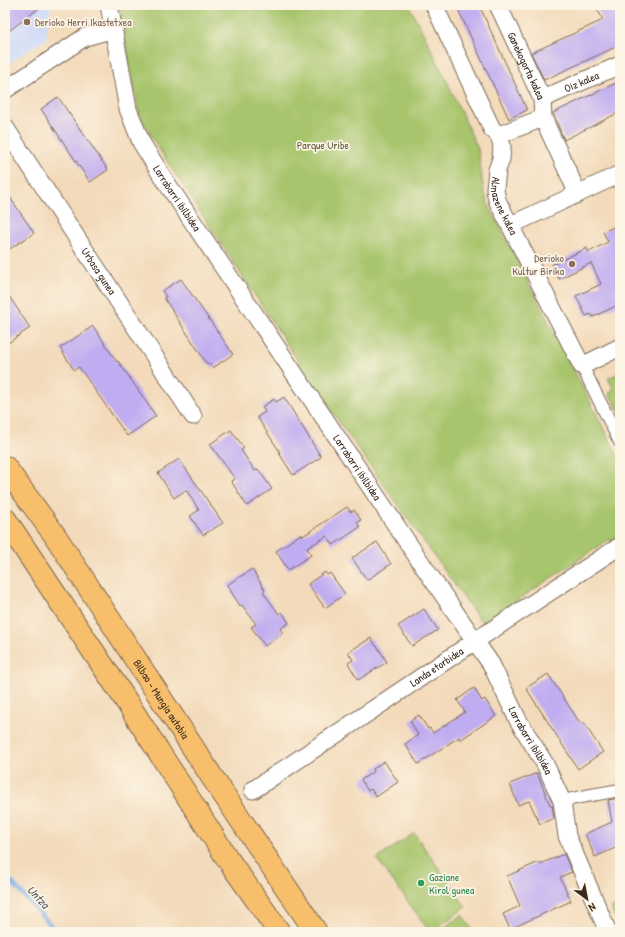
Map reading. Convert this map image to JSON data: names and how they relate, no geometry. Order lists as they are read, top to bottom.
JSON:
{
  "streets": {
    "highway": ["Bilbao - Mungia autobia"],
    "street": [
      "Ganekogorta kalea",
      "Oiz kalea",
      "Larrabarri ibilbidea",
      "Almazene kalea",
      "Urbasa gunea",
      "Landa etorbidea"
    ]
  },
  "crossings": [
    ["Ganekogorta kalea", "Oiz kalea"],
    ["Larrabarri ibilbidea", "Landa etorbidea"]
  ],
  "water": ["Untza"],
  "parks": ["Parque Uribe"],
  "places": ["Derioko Herri Ikastetxea", "Derioko Kultur Birika", "Gaziane Kirol gunea"],
  "north": "bottom right"
}
